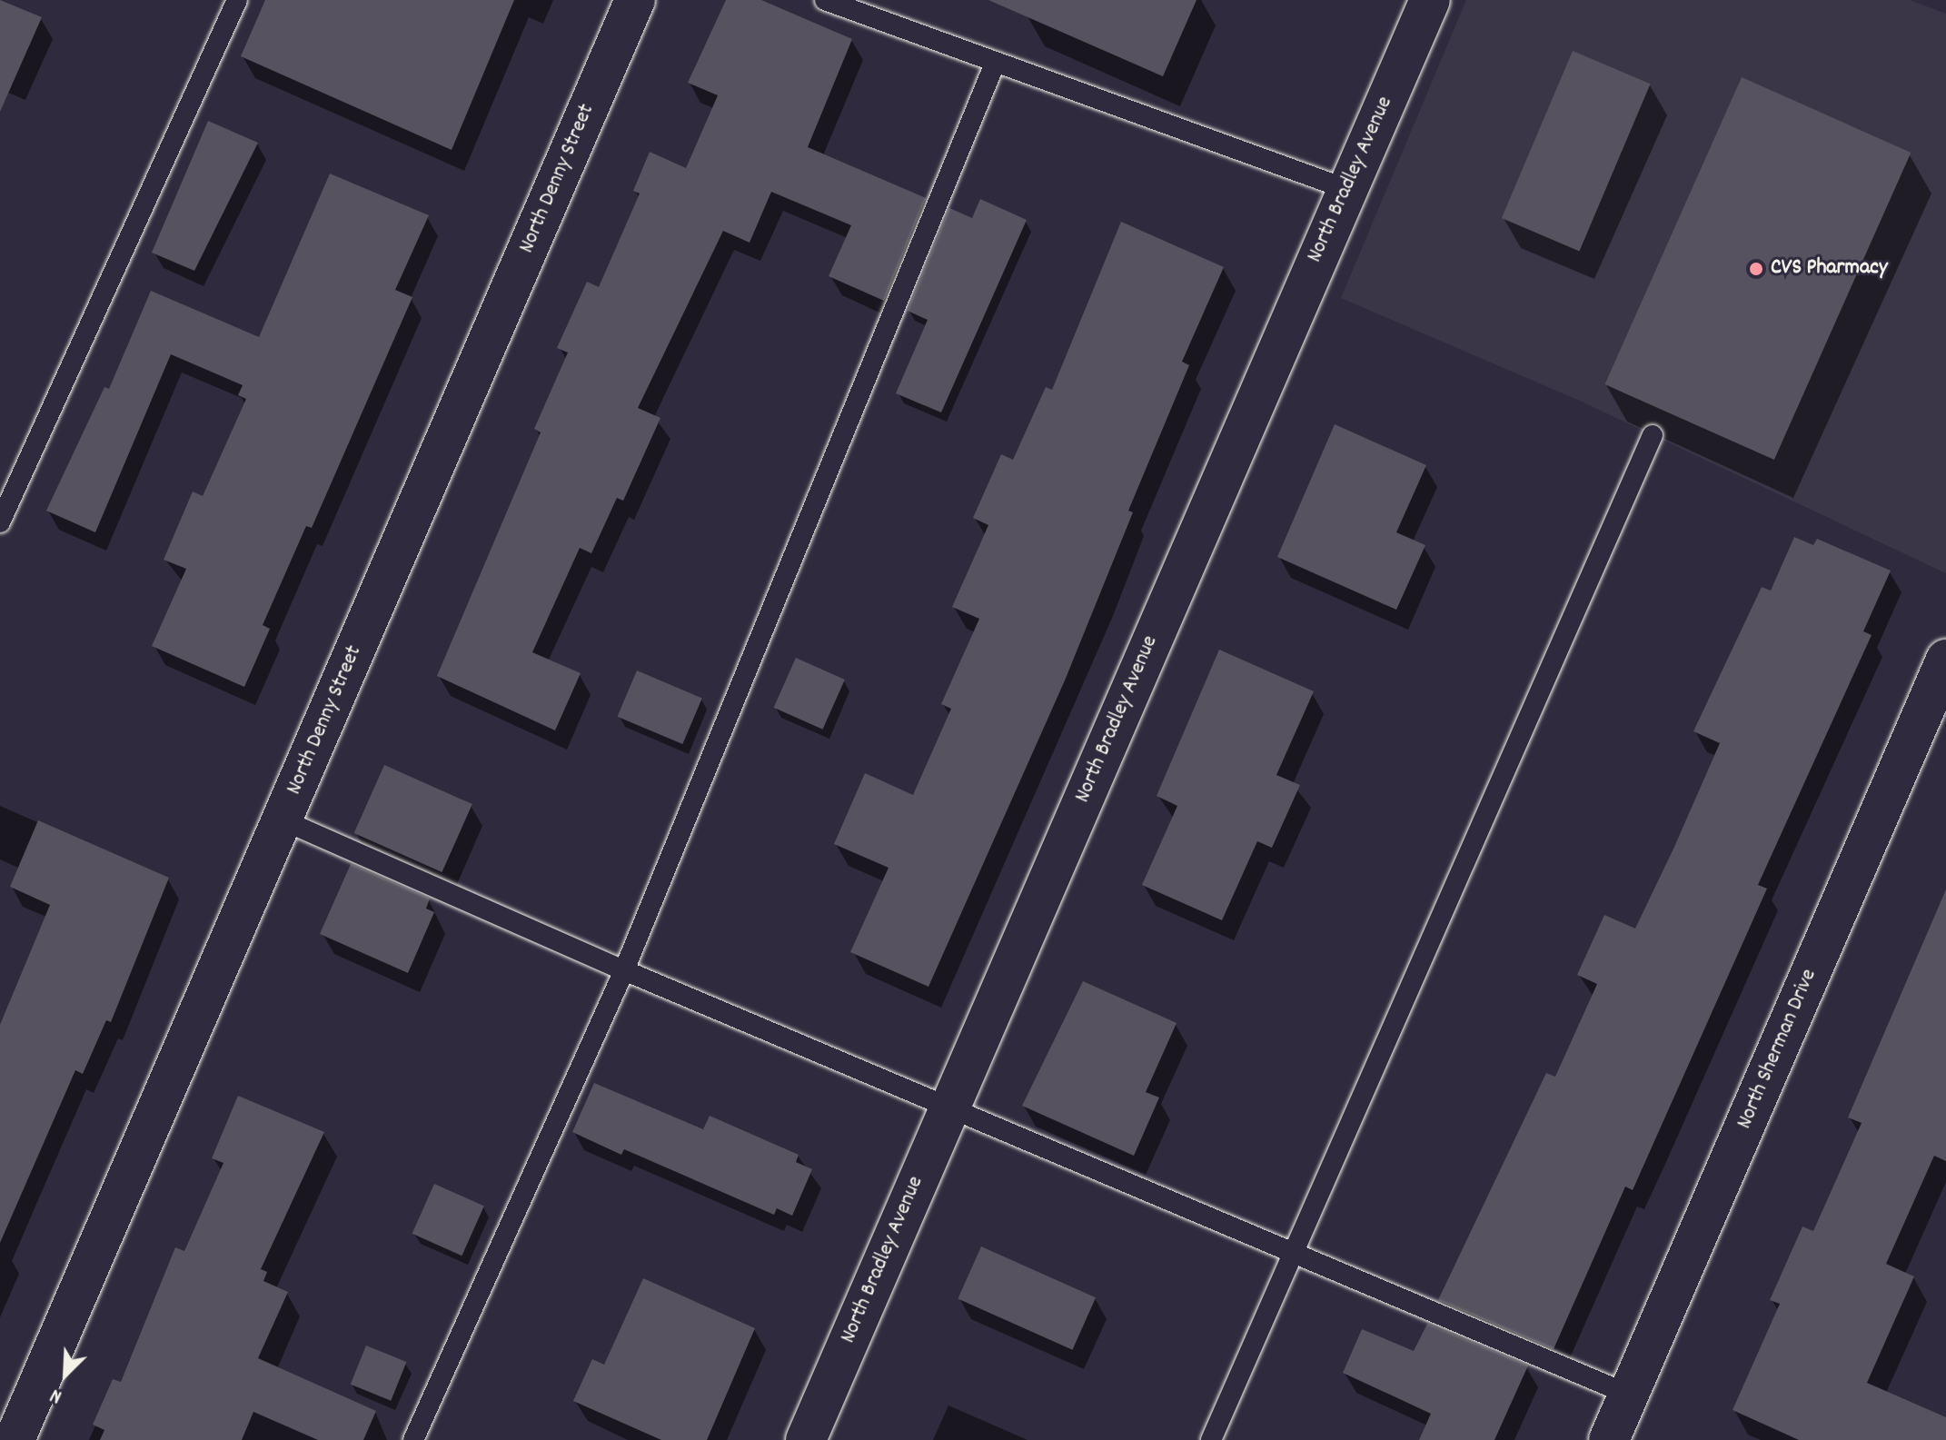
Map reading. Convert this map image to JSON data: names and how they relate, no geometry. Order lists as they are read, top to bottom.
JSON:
{
  "streets": {
    "street": ["North Denny Street", "North Bradley Avenue", "North Sherman Drive"]
  },
  "places": ["CVS Pharmacy"],
  "north": "bottom left"
}
